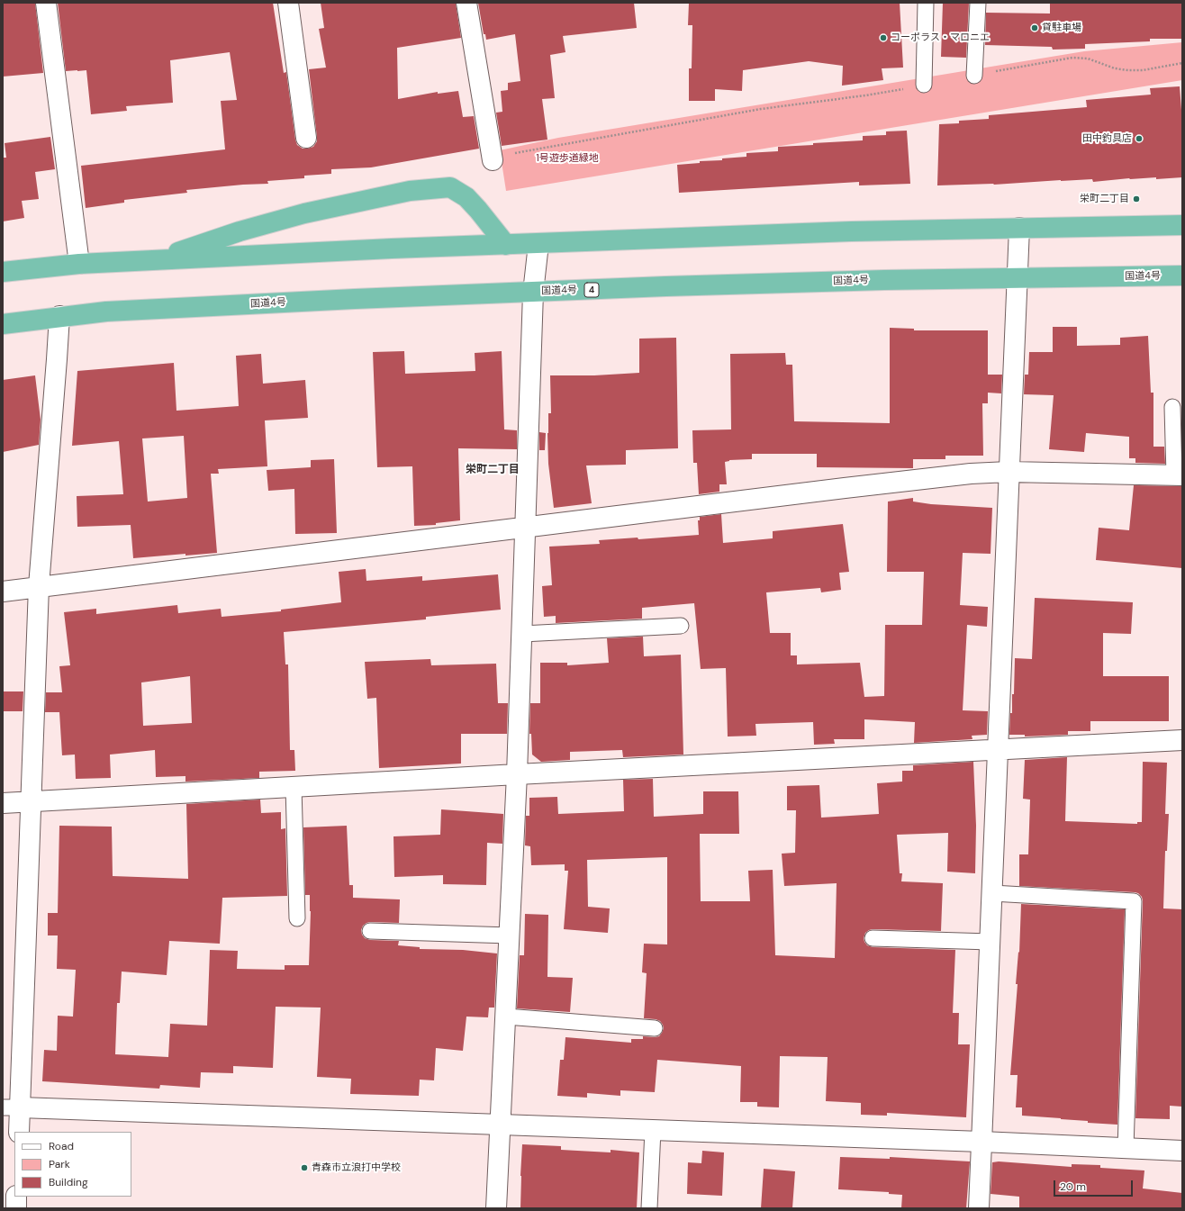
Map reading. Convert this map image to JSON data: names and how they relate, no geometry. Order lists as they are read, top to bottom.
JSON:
{
  "streets": {
    "highway": ["国道4号", "4"]
  },
  "districts": ["栄町二丁目"],
  "parks": ["1号遊歩道緑地"],
  "places": [
    "貸駐車場",
    "コーポラス・マロニエ",
    "田中釣具店",
    "栄町二丁目",
    "青森市立浪打中学校"
  ],
  "legend": ["Road", "Park", "Building"],
  "scale_bar": "20 m"
}
